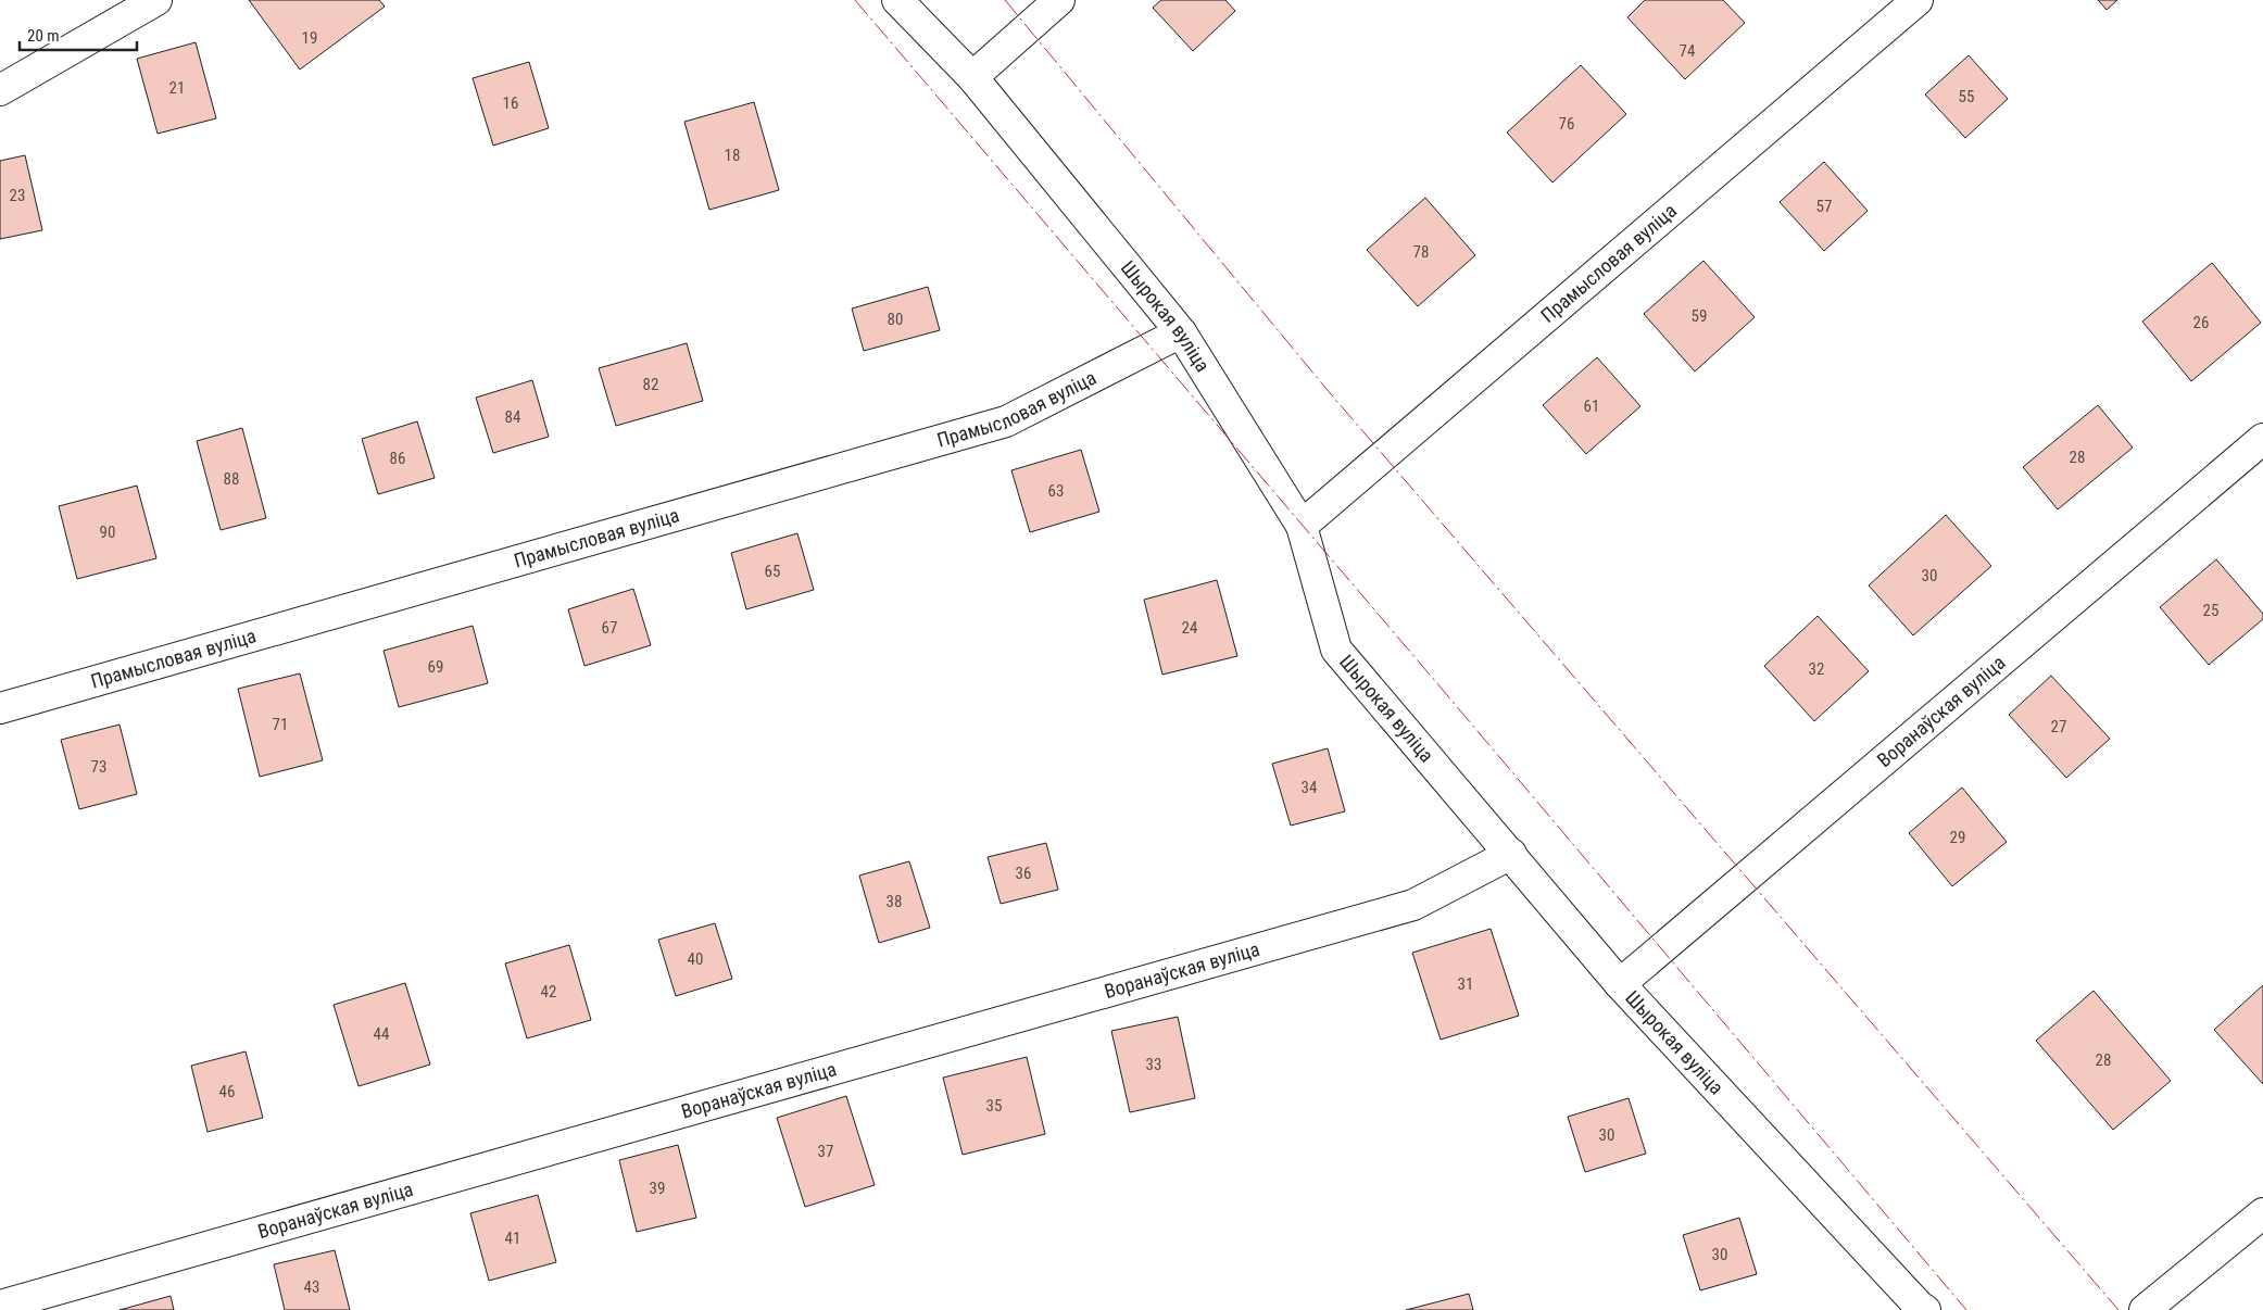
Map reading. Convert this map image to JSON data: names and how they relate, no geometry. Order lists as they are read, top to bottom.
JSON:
{
  "streets": {
    "street": ["Прамысловая вуліца", "Шырокая вуліца", "Воранаўская вуліца"]
  },
  "crossings": [
    ["Прамысловая вуліца", "Шырокая вуліца"],
    ["Шырокая вуліца", "Воранаўская вуліца"]
  ],
  "house_numbers": [
    "19",
    "74",
    "21",
    "55",
    "16",
    "76",
    "18",
    "23",
    "57",
    "78",
    "59",
    "80",
    "26",
    "82",
    "61",
    "84",
    "28",
    "86",
    "88",
    "63",
    "90",
    "65",
    "30",
    "25",
    "67",
    "24",
    "69",
    "32",
    "71",
    "27",
    "73",
    "34",
    "29",
    "36",
    "38",
    "40",
    "31",
    "42",
    "44",
    "28",
    "33",
    "46",
    "35",
    "30",
    "37",
    "39",
    "41",
    "30",
    "43"
  ],
  "scale_bar": "20 m"
}
